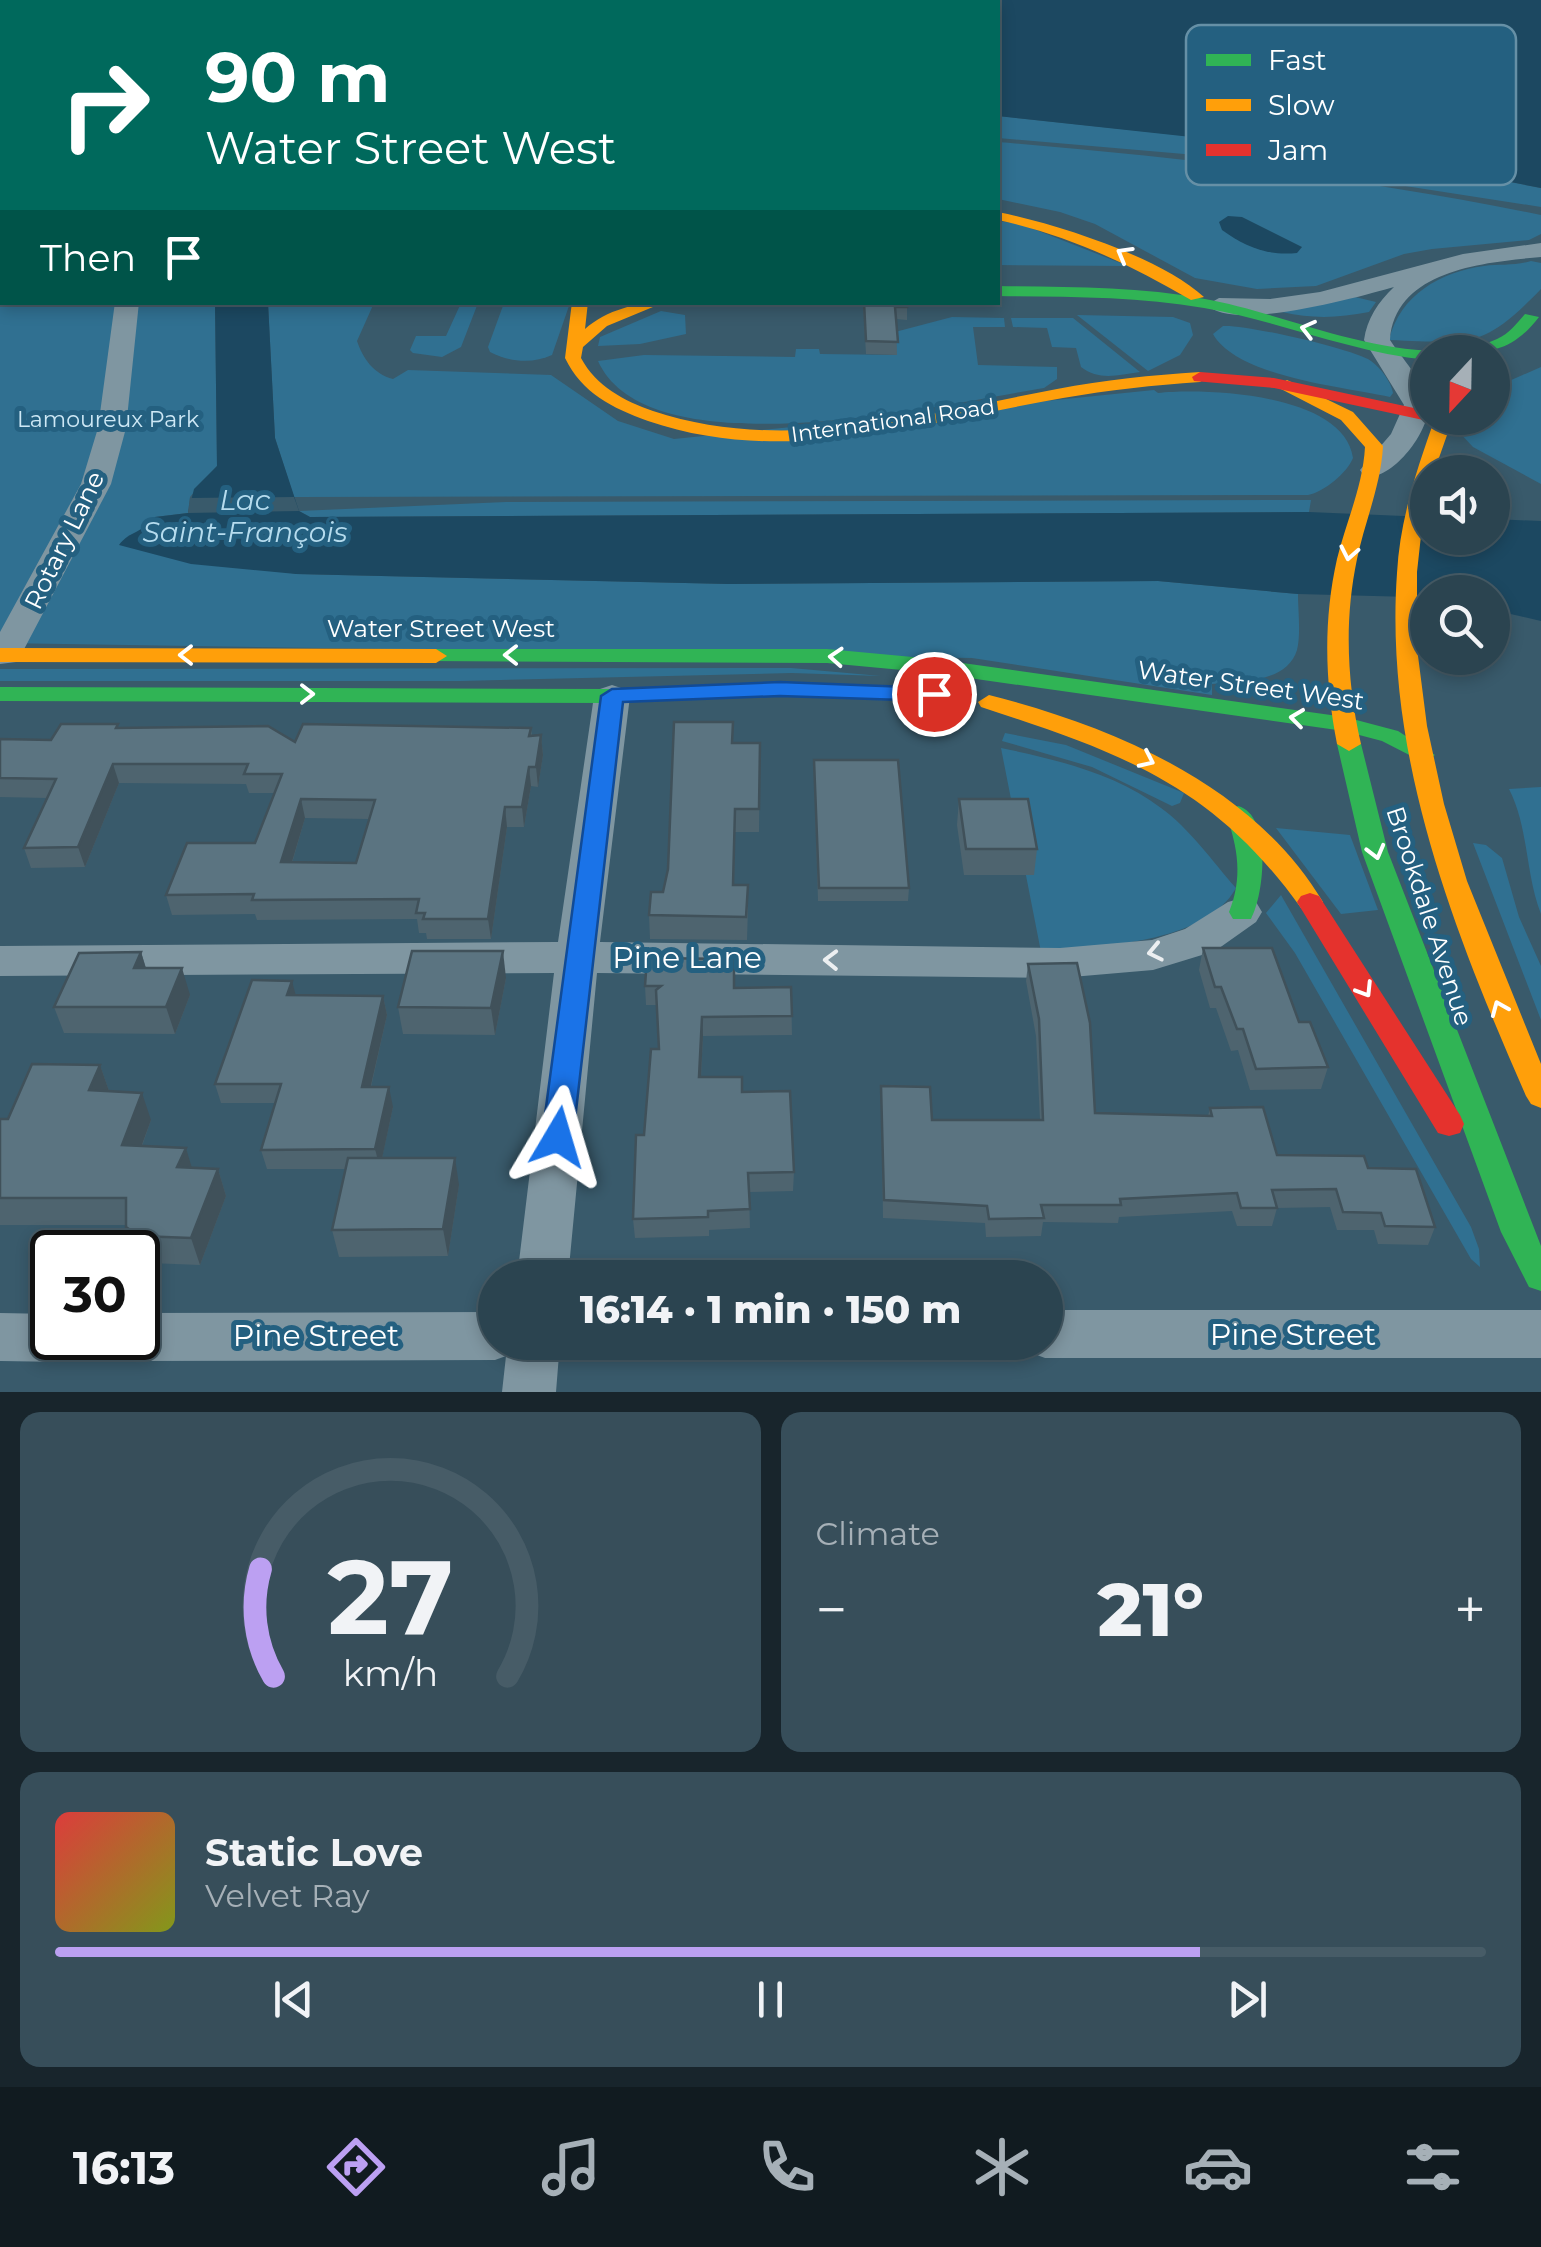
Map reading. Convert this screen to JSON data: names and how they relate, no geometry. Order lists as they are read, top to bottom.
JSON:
{
  "streets": {
    "main road": ["International Road", "Water Street West", "Brookdale Avenue"],
    "street": ["Rotary Lane", "Pine Lane", "Pine Street"]
  },
  "crossings": [
    ["International Road", "Brookdale Avenue"],
    ["Rotary Lane", "Water Street West"],
    ["Water Street West", "Brookdale Avenue"]
  ],
  "one_way": ["Pine Lane"],
  "water": ["Lac Saint-François"],
  "parks": ["Lamoureux Park"],
  "legend": ["Fast", "Slow", "Jam"],
  "north": "bottom",
  "page": {
    "turn": ["90 m", "Water Street West"],
    "then": "Then",
    "limit": "30",
    "trip": "16:14 · 1 min · 150 m",
    "tile": "Climate",
    "heat": ["−", "21°", "+"],
    "song": ["Static Love", "Velvet Ray"],
    "tabs": "16:13",
    "gauge": ["27", "km/h"]
  }
}
